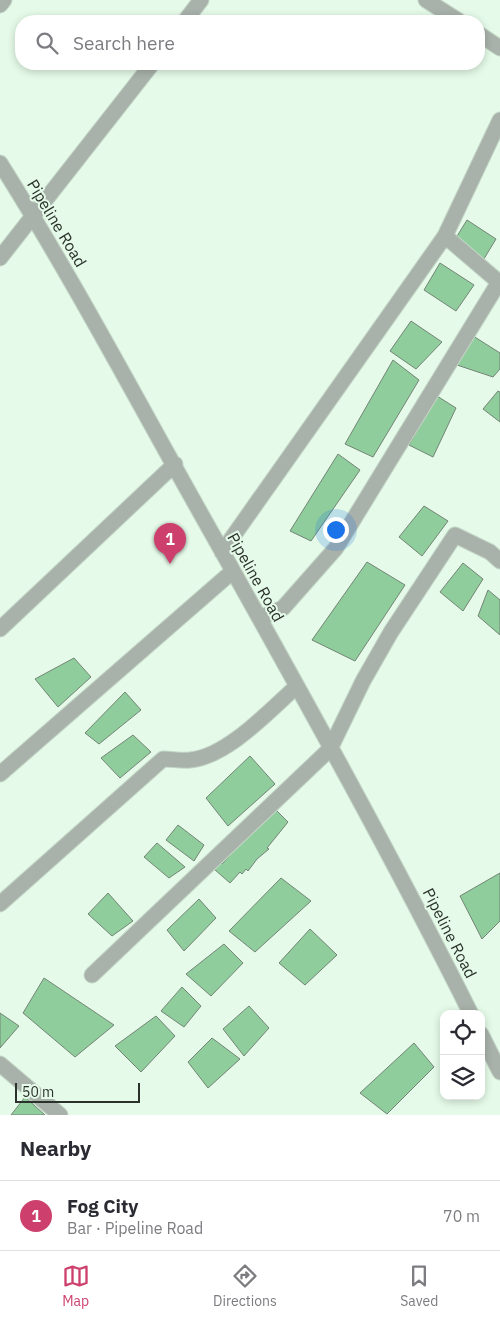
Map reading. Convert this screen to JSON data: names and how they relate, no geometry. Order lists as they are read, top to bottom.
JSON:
{
  "streets": {
    "street": ["Pipeline Road"]
  },
  "scale_bar": "50 m",
  "page": {
    "search": "Search here",
    "pins": "1",
    "scale": "50 m",
    "heading": "Nearby",
    "list": [
      {
        "mark": "1",
        "name": "Fog City",
        "note": "Bar · Pipeline Road",
        "value": "70 m"
      }
    ],
    "nav": ["Map", "Directions", "Saved"]
  }
}
